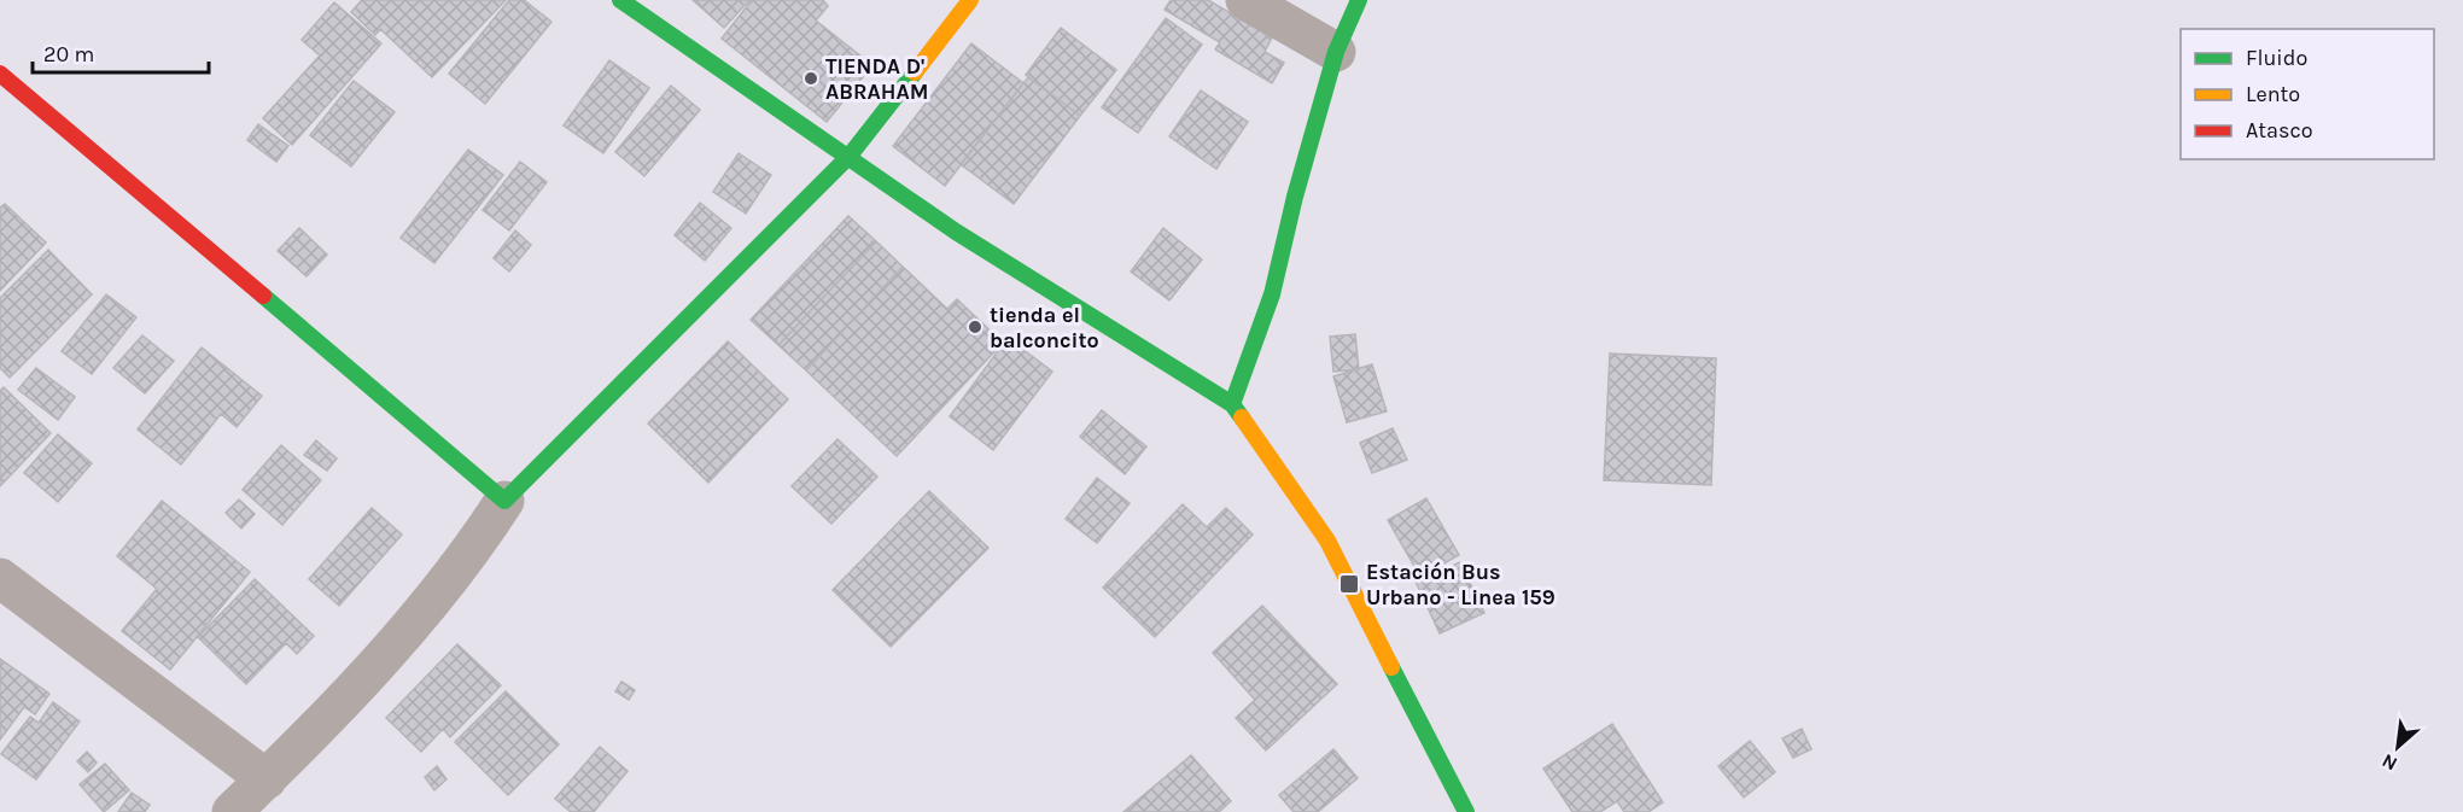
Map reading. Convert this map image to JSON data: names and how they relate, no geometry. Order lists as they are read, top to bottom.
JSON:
{
  "places": {
    "other": ["TIENDA D' ABRAHAM", "tienda el balconcito"],
    "transit": ["Estación Bus Urbano - Linea 159"]
  },
  "legend": ["Fluido", "Lento", "Atasco"],
  "scale_bar": "20 m",
  "north": "bottom left"
}
